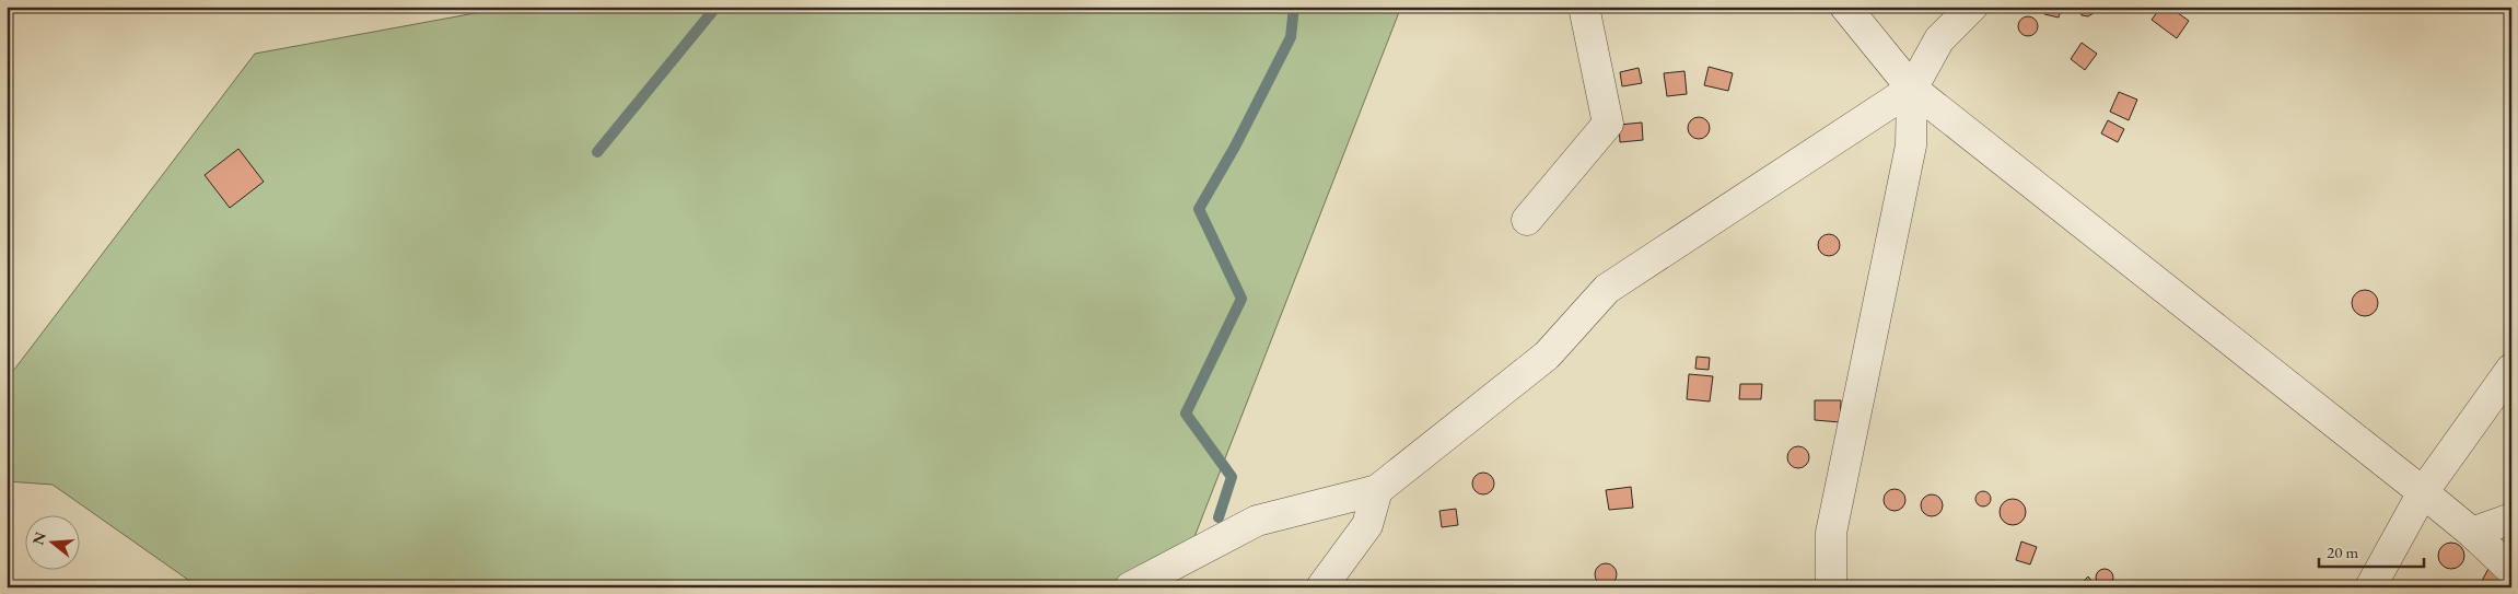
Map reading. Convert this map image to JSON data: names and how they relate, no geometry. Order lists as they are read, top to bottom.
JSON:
{
  "scale_bar": "20 m",
  "north": "left"
}
